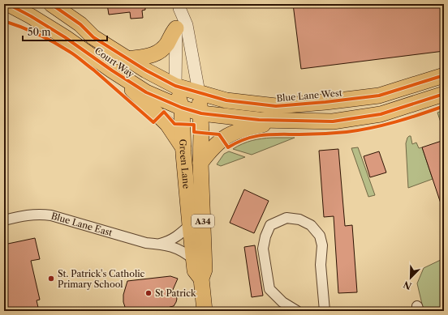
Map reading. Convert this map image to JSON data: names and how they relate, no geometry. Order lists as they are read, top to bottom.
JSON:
{
  "streets": {
    "highway": [
      "Court Way",
      "Blue Lane West",
      "Green Lane",
      "A34"
    ],
    "street": ["Blue Lane East"]
  },
  "crossings": [
    ["Court Way", "Blue Lane West"],
    ["Court Way", "Green Lane"],
    ["Blue Lane West", "Green Lane"],
    ["Green Lane", "Blue Lane East"]
  ],
  "places": ["St. Patrick's Catholic Primary School", "St Patrick"],
  "scale_bar": "50 m",
  "north": "bottom left"
}
